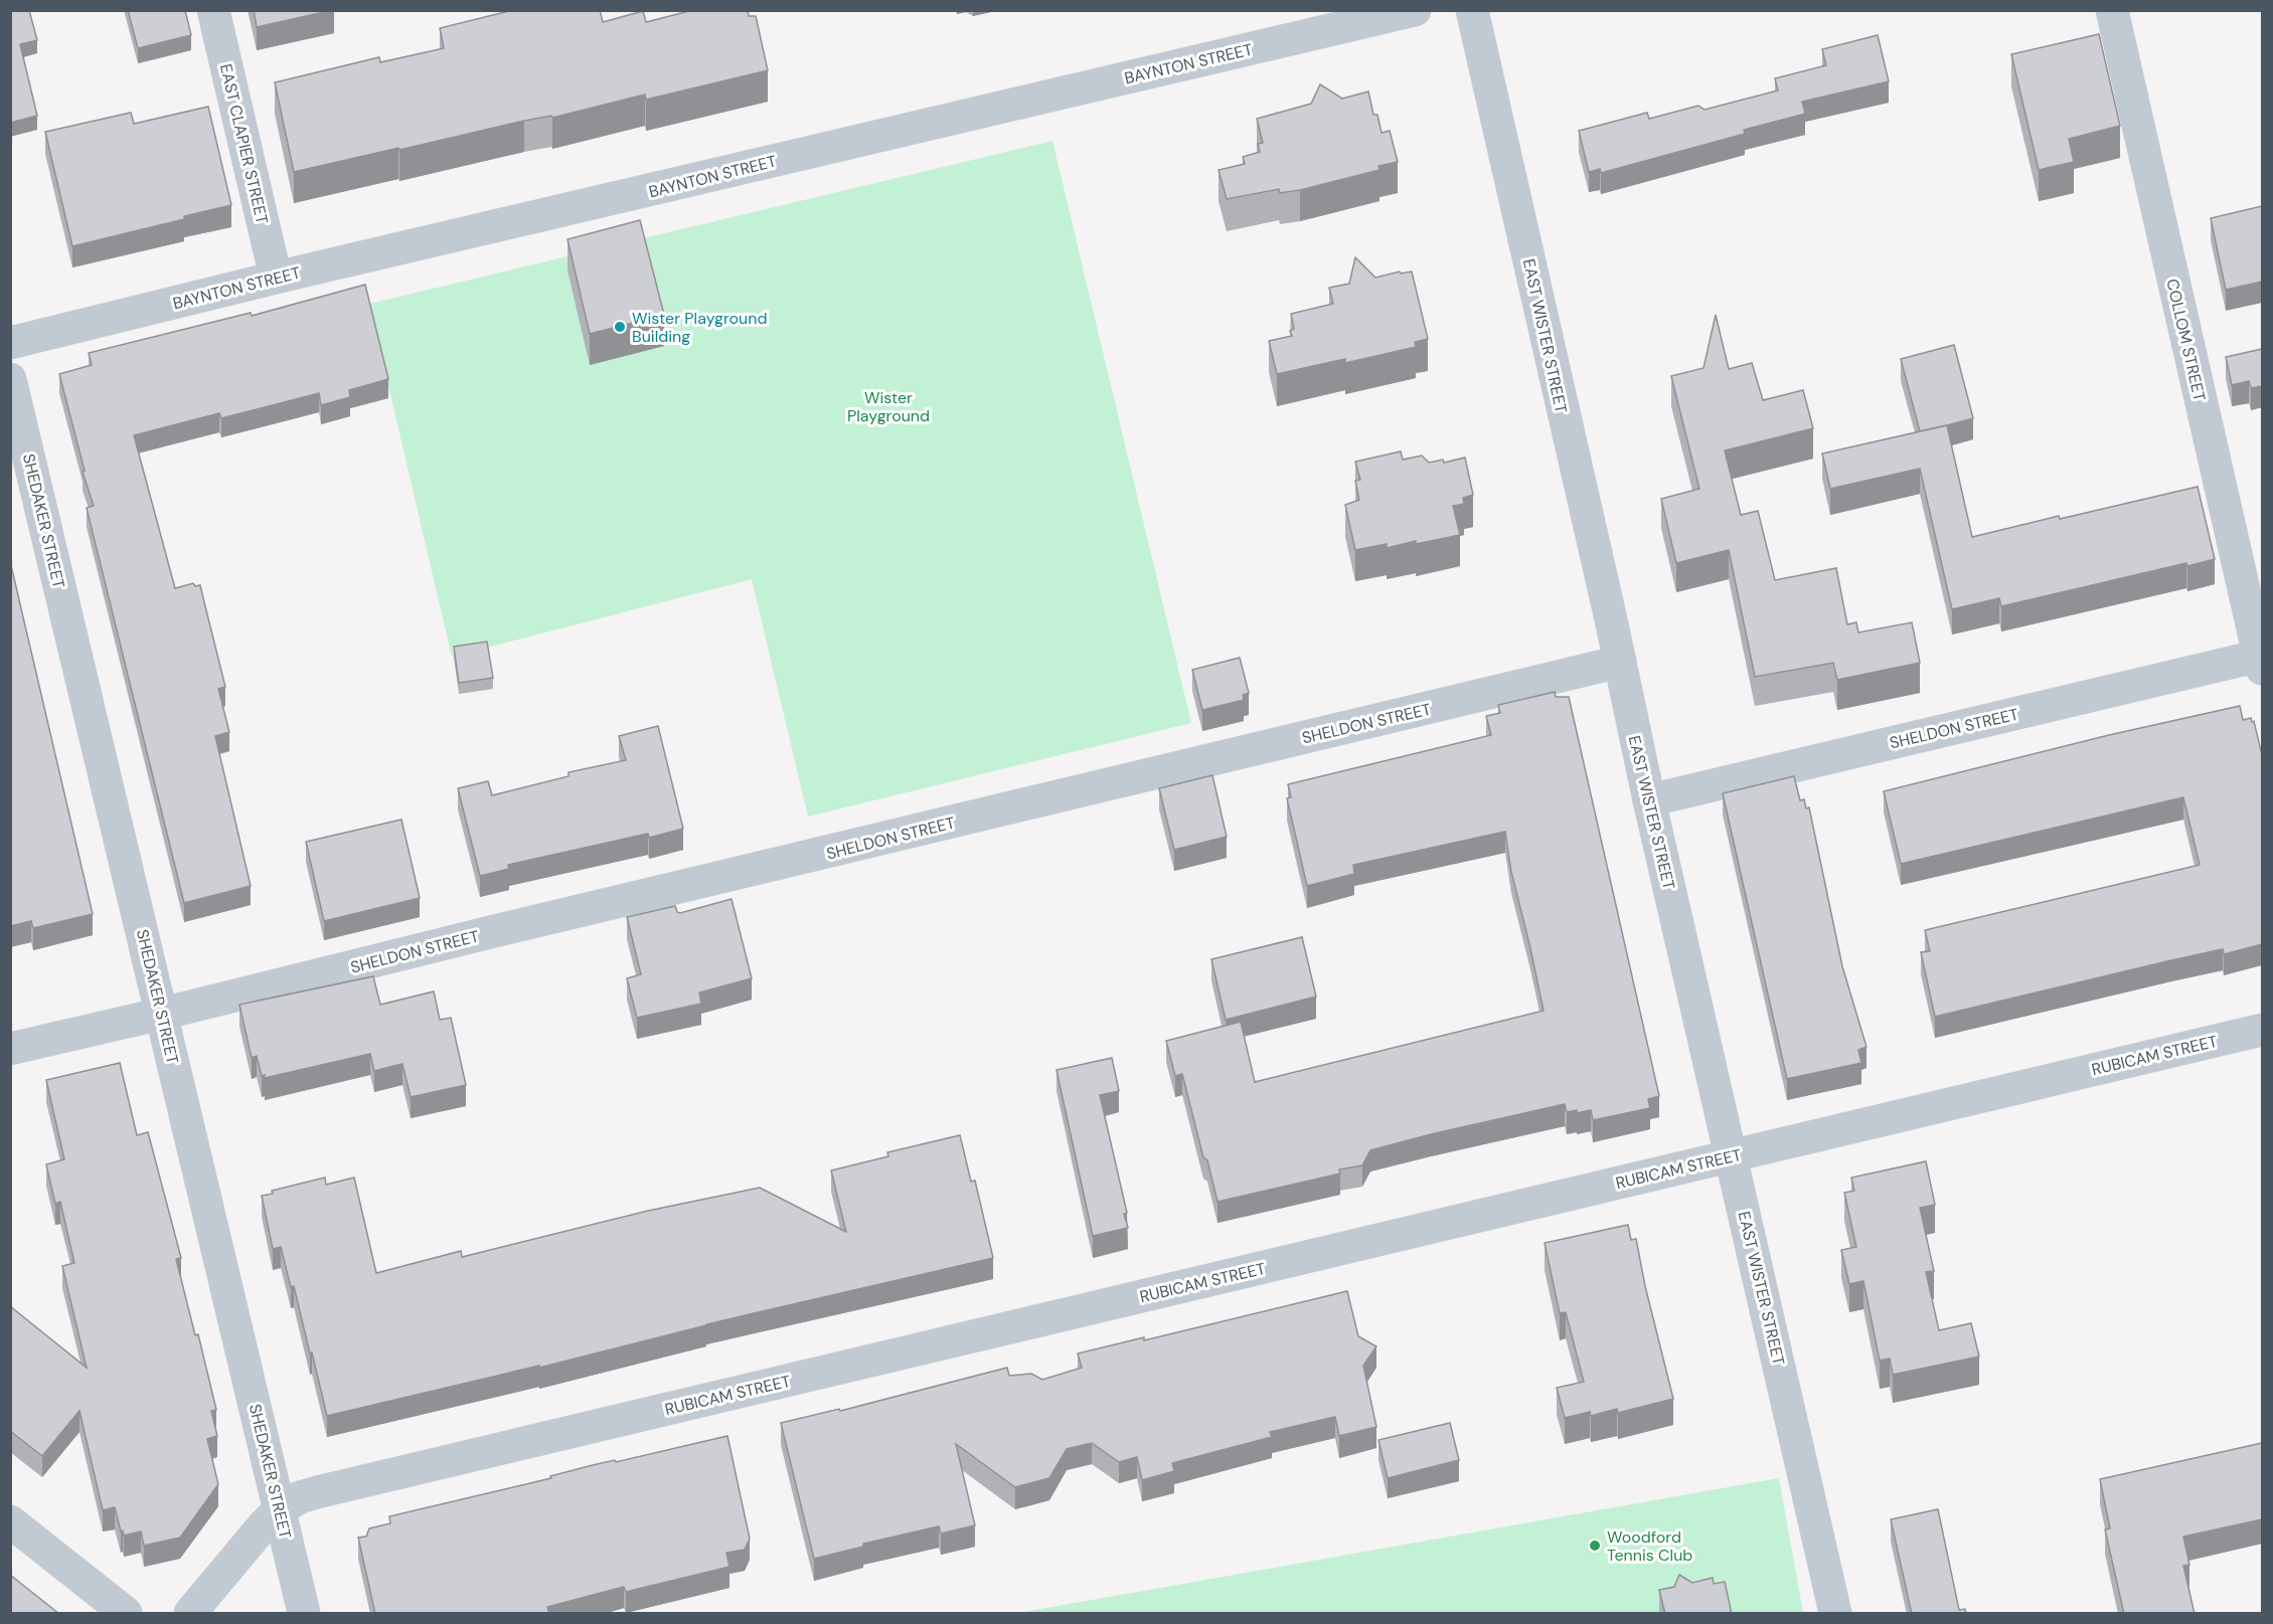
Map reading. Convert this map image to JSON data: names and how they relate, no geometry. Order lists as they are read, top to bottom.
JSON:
{
  "streets": {
    "street": [
      "BAYNTON STREET",
      "EAST CLAPIER STREET",
      "EAST WISTER STREET",
      "COLLOM STREET",
      "SHEDAKER STREET",
      "SHELDON STREET",
      "RUBICAM STREET"
    ]
  },
  "crossings": [
    ["BAYNTON STREET", "EAST CLAPIER STREET"],
    ["EAST WISTER STREET", "SHELDON STREET"],
    ["EAST WISTER STREET", "RUBICAM STREET"],
    ["COLLOM STREET", "SHELDON STREET"],
    ["SHEDAKER STREET", "SHELDON STREET"],
    ["SHEDAKER STREET", "RUBICAM STREET"]
  ],
  "parks": ["Wister Playground"],
  "places": ["Wister Playground Building", "Woodford Tennis Club"]
}
